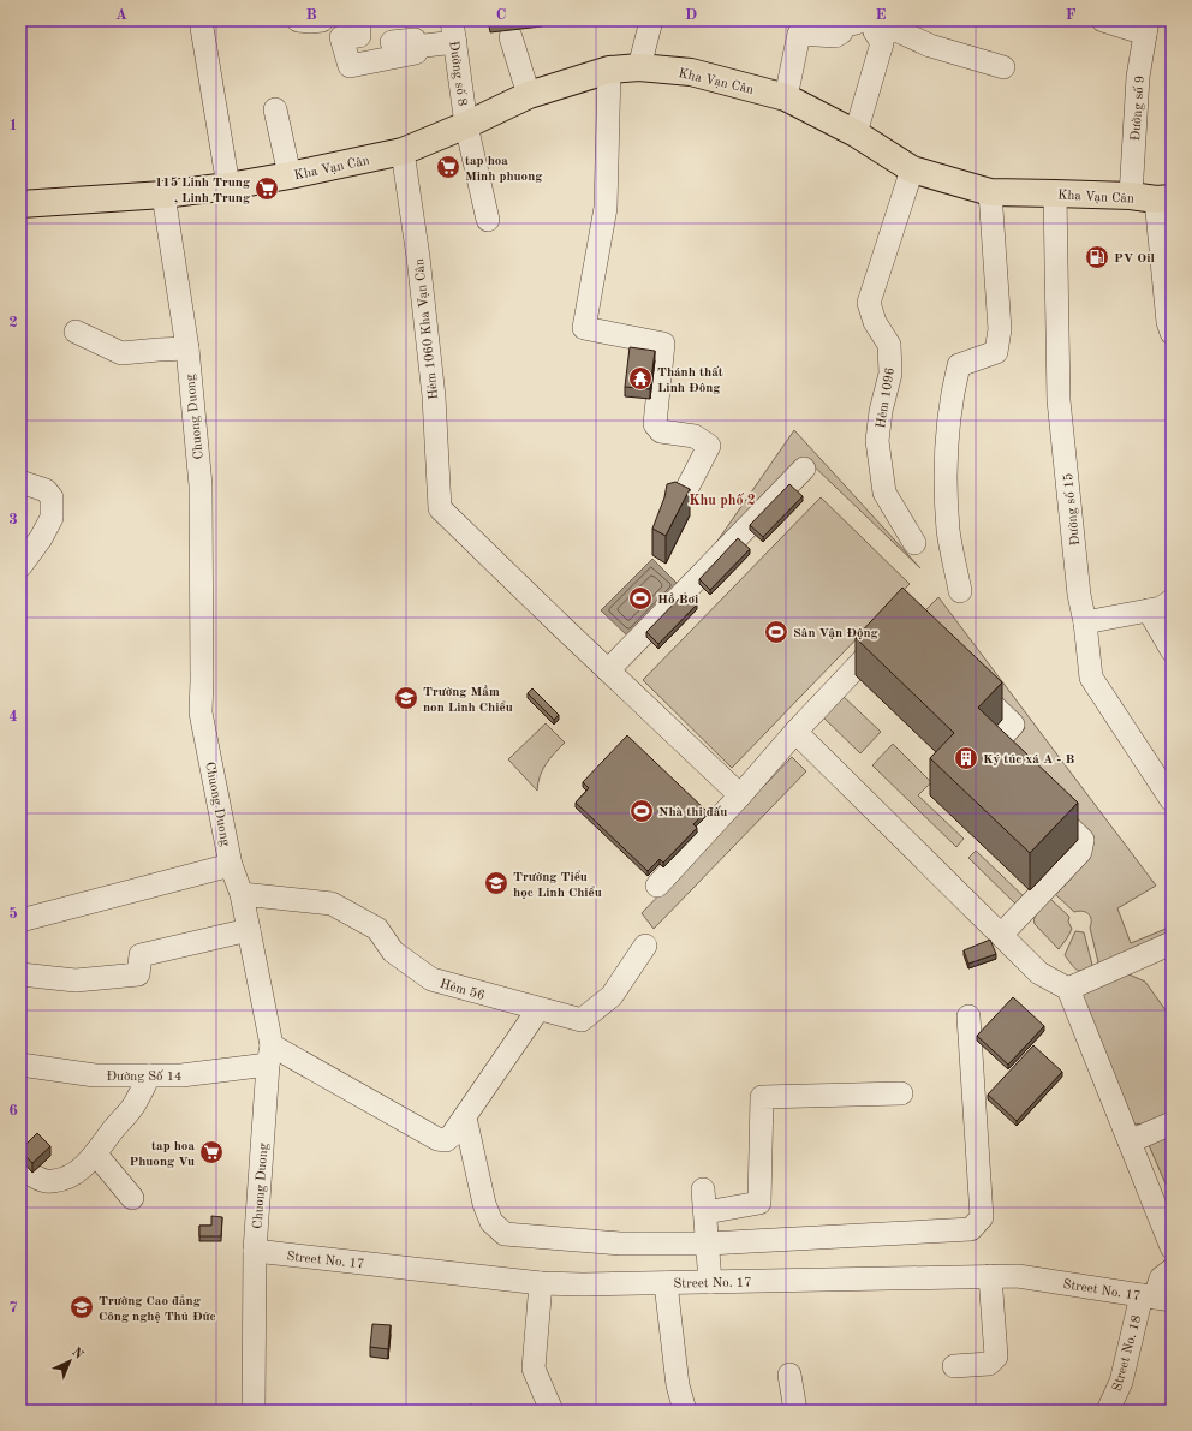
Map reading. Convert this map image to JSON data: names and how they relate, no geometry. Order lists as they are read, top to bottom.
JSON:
{
  "streets": {
    "main road": ["Kha Vạn Cân"],
    "street": [
      "Đường số 8",
      "Đường số 9",
      "Hẻm 1060 Kha Vạn Cân",
      "Hẻm 1096",
      "Chuong Duong",
      "Đường số 15",
      "Hẻm 56",
      "Đường Số 14",
      "Street No. 17",
      "Street No. 18"
    ]
  },
  "crossings": [
    ["Đường số 8", "Kha Vạn Cân"],
    ["Kha Vạn Cân", "Đường số 9"],
    ["Kha Vạn Cân", "Hẻm 1060 Kha Vạn Cân"],
    ["Kha Vạn Cân", "Hẻm 1096"],
    ["Kha Vạn Cân", "Chuong Duong"],
    ["Kha Vạn Cân", "Đường số 15"],
    ["Chuong Duong", "Hẻm 56"],
    ["Chuong Duong", "Đường Số 14"],
    ["Chuong Duong", "Street No. 17"],
    ["Street No. 17", "Street No. 18"]
  ],
  "districts": ["Khu phố 2"],
  "places": {
    "supermarket": ["tap hoa Minh phuong", "115 Linh Trung , Linh Trung", "tap hoa Phuong Vu"],
    "fuel station": ["PV Oil"],
    "temple": ["Thánh thất Linh Đông"],
    "sports": ["Hồ Bơi", "Sân Vận Động", "Nhà thi đấu"],
    "school or university": ["Trường Mầm non Linh Chiểu", "Trường Tiểu học Linh Chiểu", "Trường Cao đẳng Công nghệ Thủ Đức"],
    "building": ["Ký túc xá A - B"]
  },
  "north": "top right",
  "grid": {
    "columns": [
      "A",
      "B",
      "C",
      "D",
      "E",
      "F"
    ],
    "rows": [
      "1",
      "2",
      "3",
      "4",
      "5",
      "6",
      "7"
    ]
  }
}
